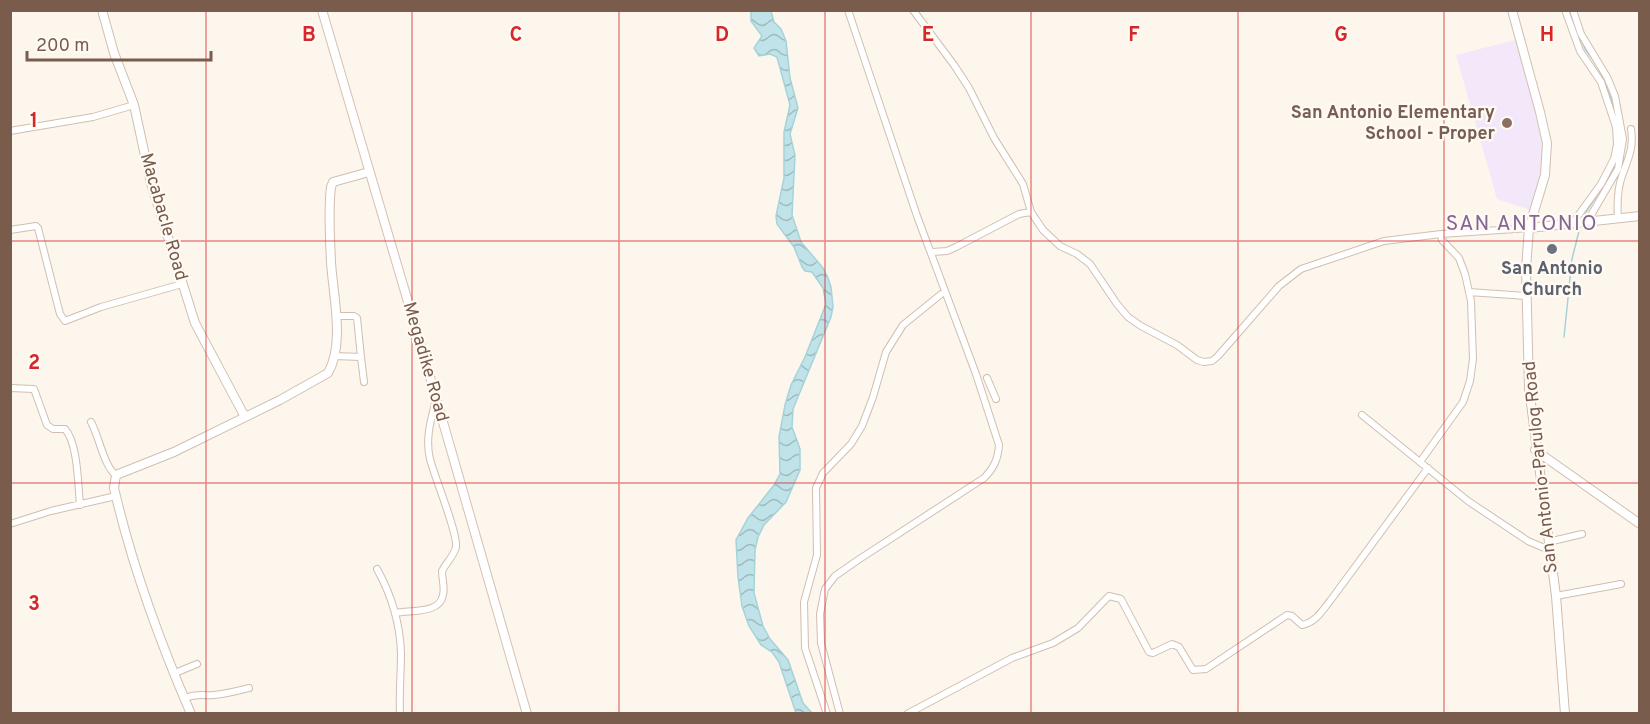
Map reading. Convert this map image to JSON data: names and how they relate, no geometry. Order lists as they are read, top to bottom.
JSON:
{
  "streets": {
    "main road": ["Megadike Road"],
    "street": ["Macabacle Road", "San Antonio-Parulog Road"]
  },
  "districts": ["SAN ANTONIO"],
  "places": ["San Antonio Elementary School - Proper", "San Antonio Church"],
  "scale_bar": "200 m",
  "grid": {
    "columns": [
      "B",
      "C",
      "D",
      "E",
      "F",
      "G",
      "H"
    ],
    "rows": ["1", "2", "3"]
  }
}
